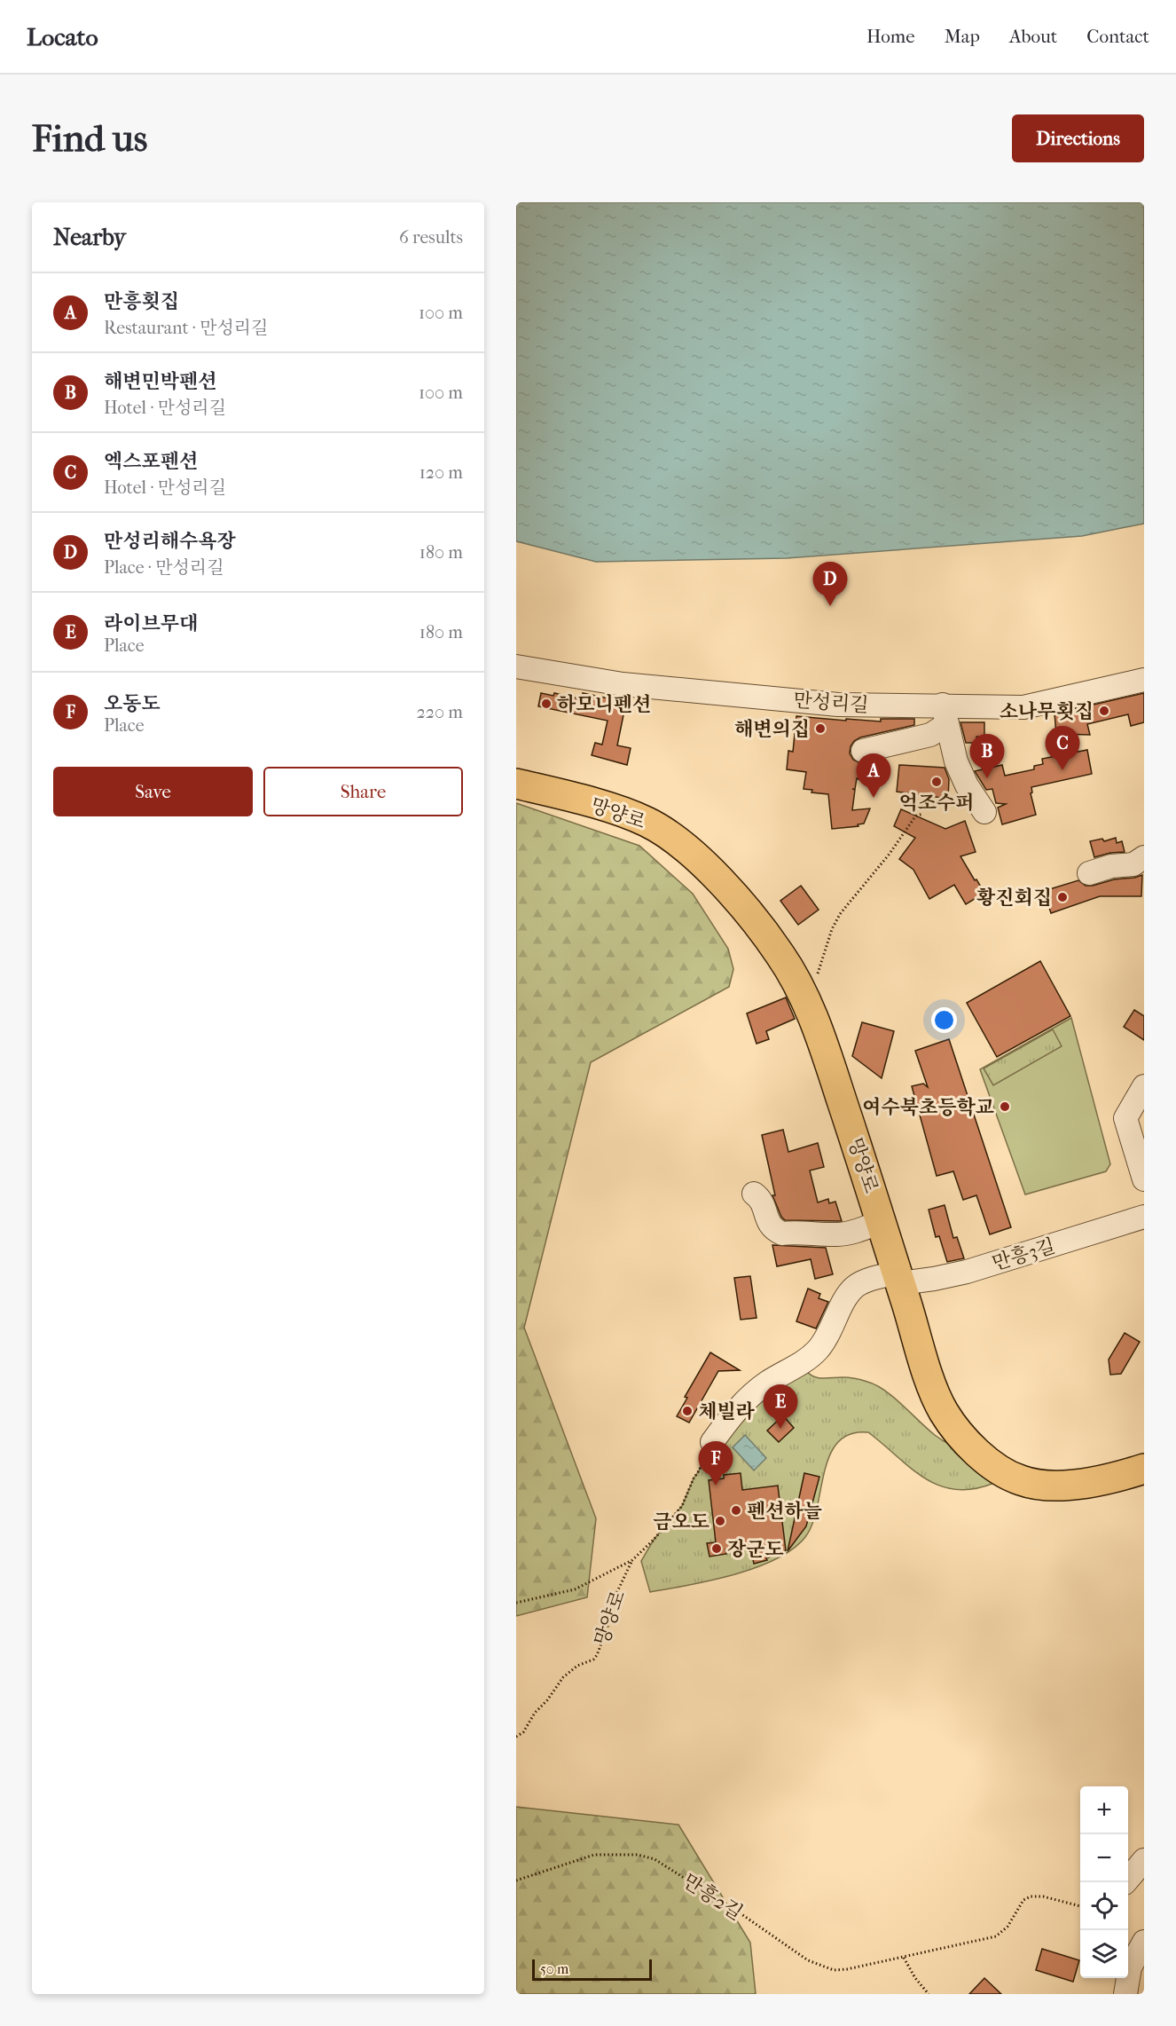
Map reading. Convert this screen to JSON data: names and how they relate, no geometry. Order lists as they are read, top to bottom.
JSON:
{
  "streets": {
    "main road": ["망양로"],
    "street": ["만성리길", "만흥3길"],
    "path": ["만흥2길"]
  },
  "crossings": [
    ["망양로", "만흥3길"]
  ],
  "places": [
    "하모니펜션",
    "소나무횟집",
    "해변의집",
    "억조수퍼",
    "황진회집",
    "여수북초등학교",
    "체빌라",
    "펜션하늘",
    "금오도",
    "장군도"
  ],
  "scale_bar": "50 m",
  "page": {
    "header": "Locato",
    "nav": [
      "Home",
      "Map",
      "About",
      "Contact"
    ],
    "buttons": [
      "Directions",
      ["Save", "Share"]
    ],
    "title": "Find us",
    "heading": ["Nearby", "6 results"],
    "list": [
      {
        "mark": "A",
        "name": "만흥횟집",
        "note": "Restaurant · 만성리길",
        "value": "100 m"
      },
      {
        "mark": "B",
        "name": "해변민박펜션",
        "note": "Hotel · 만성리길",
        "value": "100 m"
      },
      {
        "mark": "C",
        "name": "엑스포펜션",
        "note": "Hotel · 만성리길",
        "value": "120 m"
      },
      {
        "mark": "D",
        "name": "만성리해수욕장",
        "note": "Place · 만성리길",
        "value": "180 m"
      },
      {
        "mark": "E",
        "name": "라이브무대",
        "note": "Place",
        "value": "180 m"
      },
      {
        "mark": "F",
        "name": "오동도",
        "note": "Place",
        "value": "220 m"
      }
    ],
    "pins": [
      "D",
      "C",
      "B",
      "A",
      "E",
      "F"
    ],
    "map_buttons": ["+", "−"],
    "scale": "50 m"
  }
}
